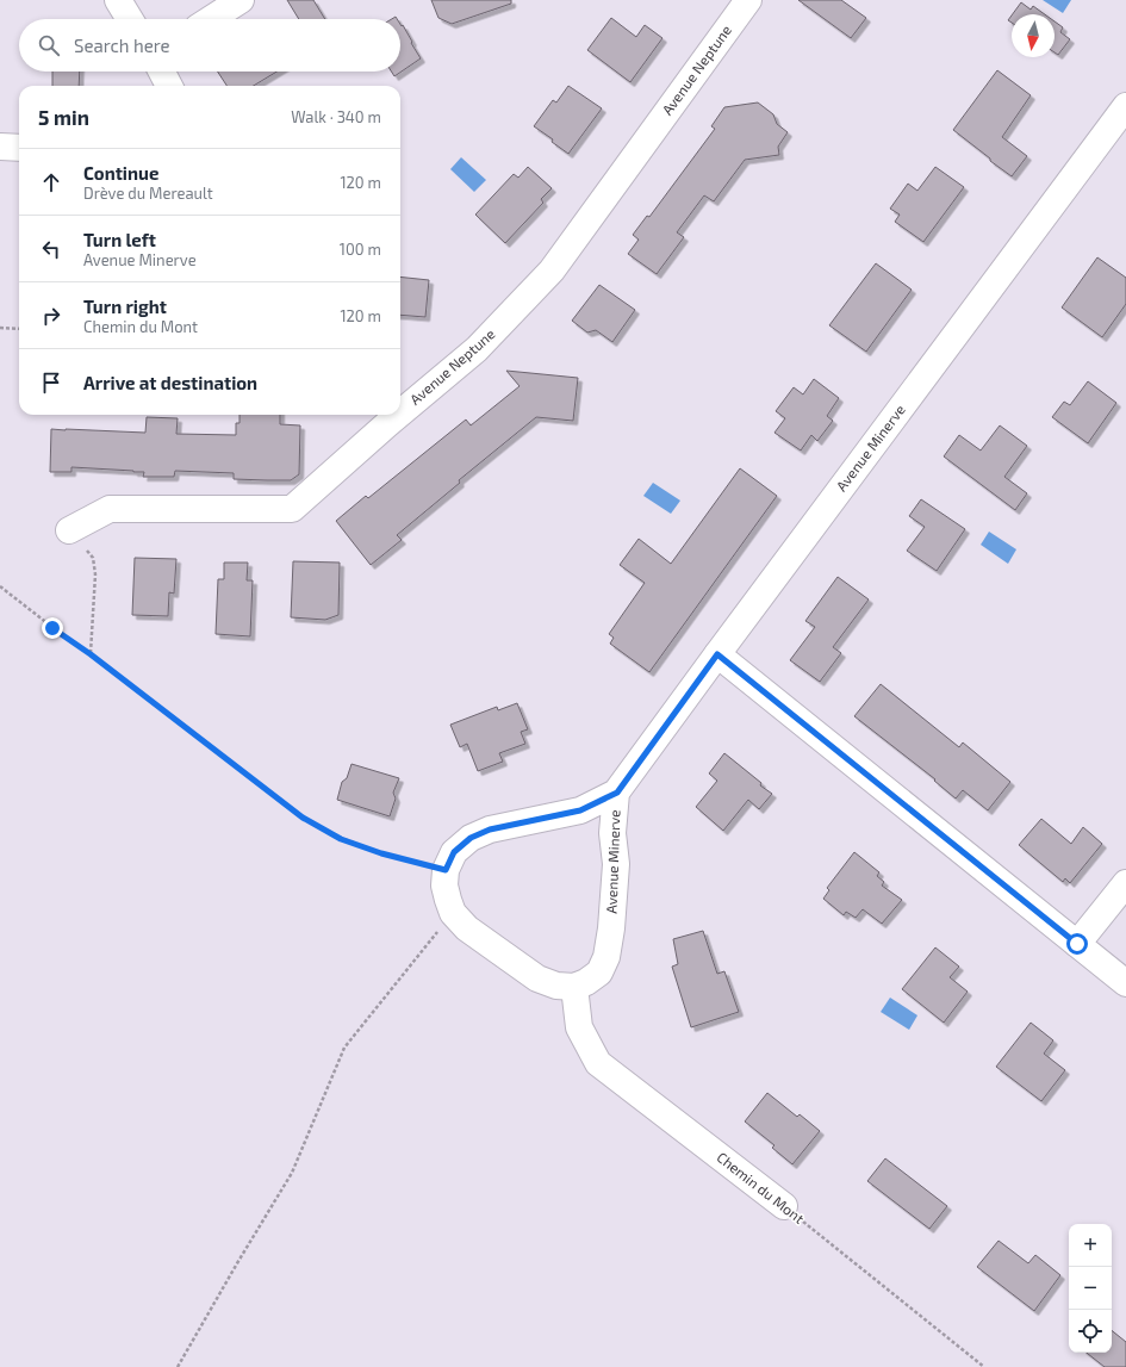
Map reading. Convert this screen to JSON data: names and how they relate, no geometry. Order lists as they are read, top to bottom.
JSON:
{
  "streets": {
    "street": ["Avenue Neptune", "Avenue Minerve", "Chemin du Mont"]
  },
  "crossings": [
    ["Avenue Minerve", "Chemin du Mont"]
  ],
  "north": "bottom",
  "page": {
    "search": "Search here",
    "heading": ["5 min", "Walk · 340 m"],
    "list": [
      ["Continue", "Drève du Mereault", "120 m"],
      ["Turn left", "Avenue Minerve", "100 m"],
      ["Turn right", "Chemin du Mont", "120 m"],
      "Arrive at destination"
    ],
    "map_buttons": ["+", "−"]
  }
}
